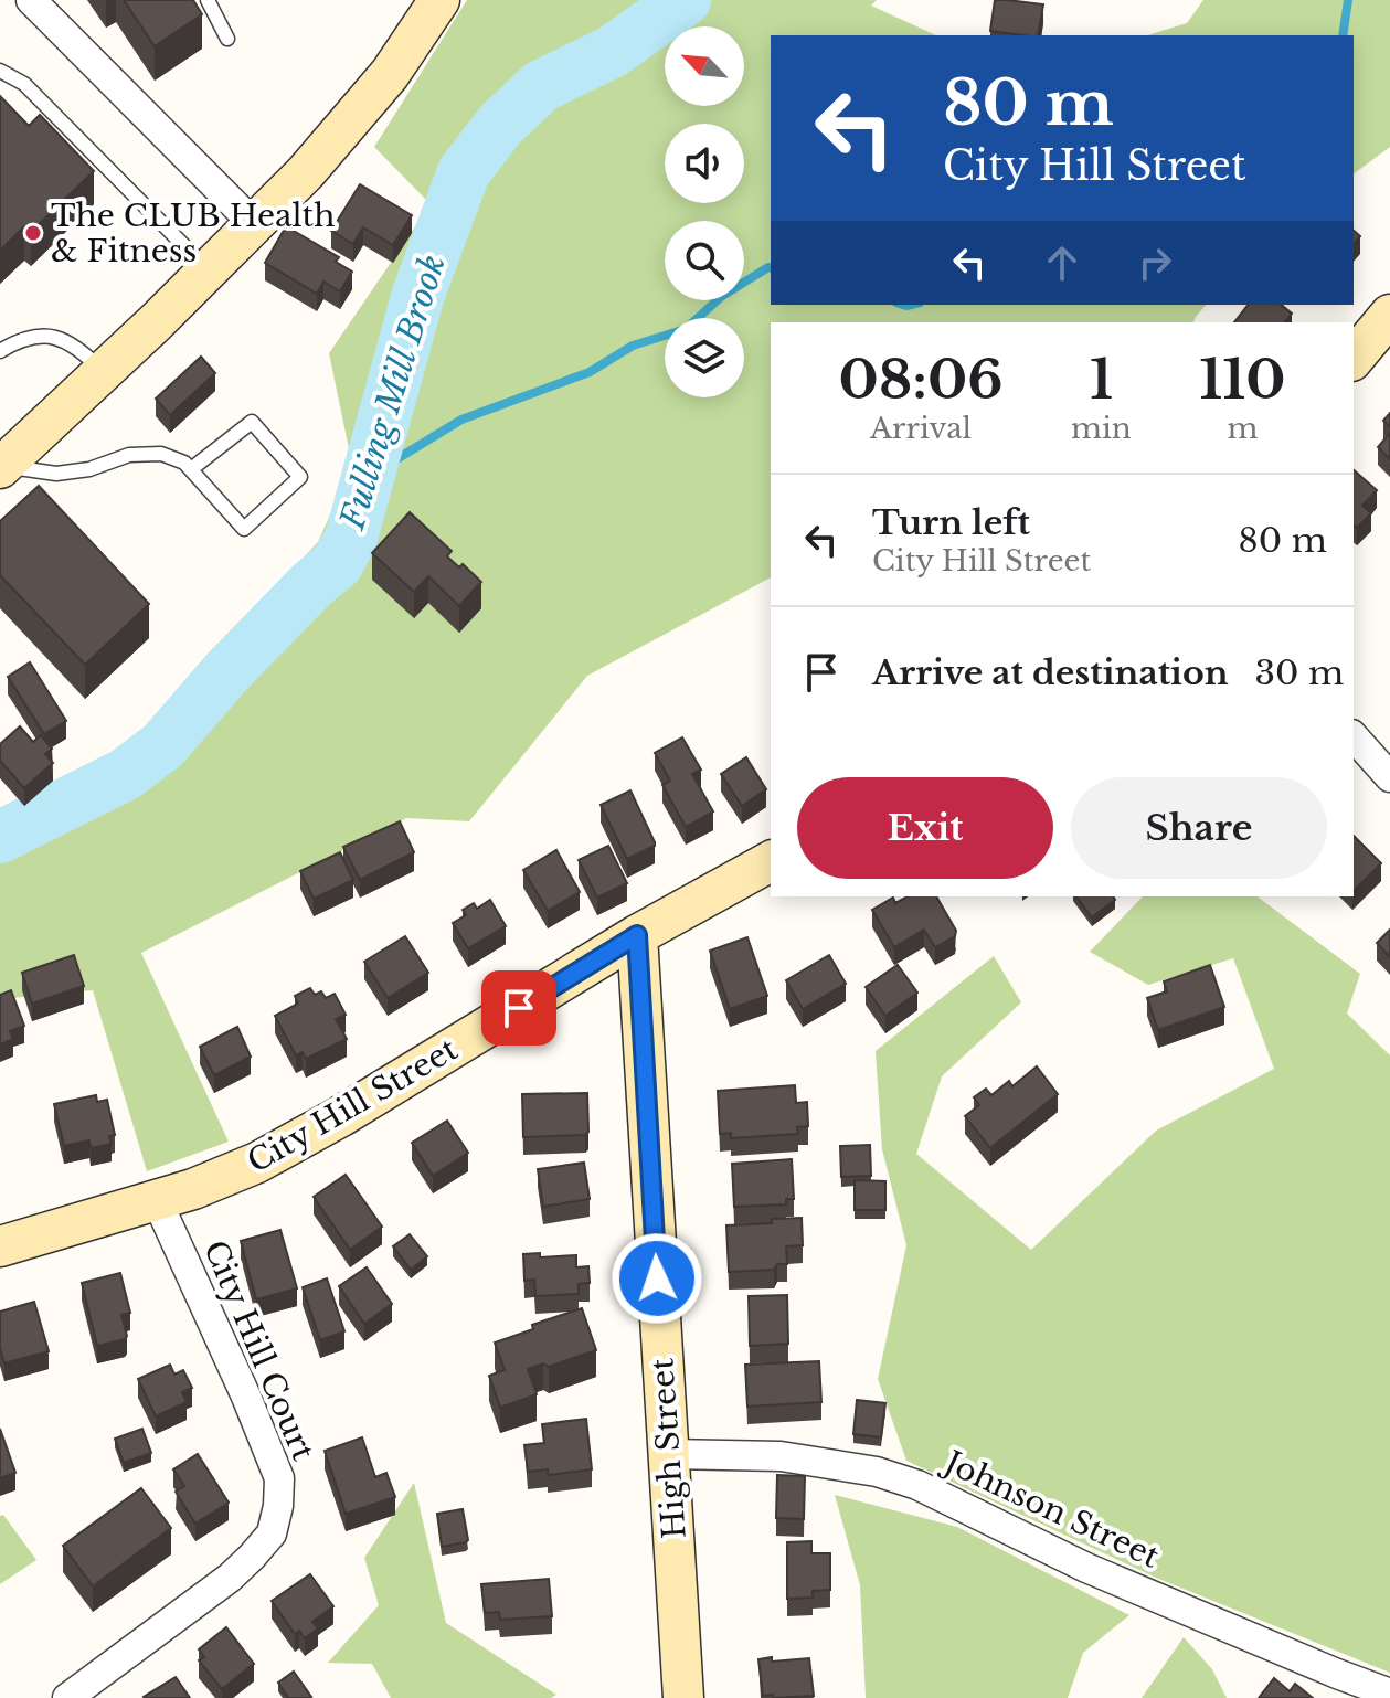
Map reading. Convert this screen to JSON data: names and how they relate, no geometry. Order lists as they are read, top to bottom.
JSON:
{
  "streets": {
    "street": [
      "City Hill Street",
      "City Hill Court",
      "High Street",
      "Johnson Street"
    ]
  },
  "crossings": [
    ["City Hill Street", "City Hill Court"],
    ["City Hill Street", "High Street"],
    ["High Street", "Johnson Street"]
  ],
  "water": ["Fulling Mill Brook"],
  "places": ["The CLUB Health & Fitness"],
  "north": "top left",
  "page": {
    "turn": ["80 m", "City Hill Street"],
    "eta": [
      "08:06",
      "Arrival",
      "1",
      "min",
      "110",
      "m"
    ],
    "list": [
      {
        "name": "Turn left",
        "note": "City Hill Street",
        "value": "80 m"
      },
      {
        "name": "Arrive at destination",
        "value": "30 m"
      }
    ],
    "buttons": ["Exit", "Share"]
  }
}
